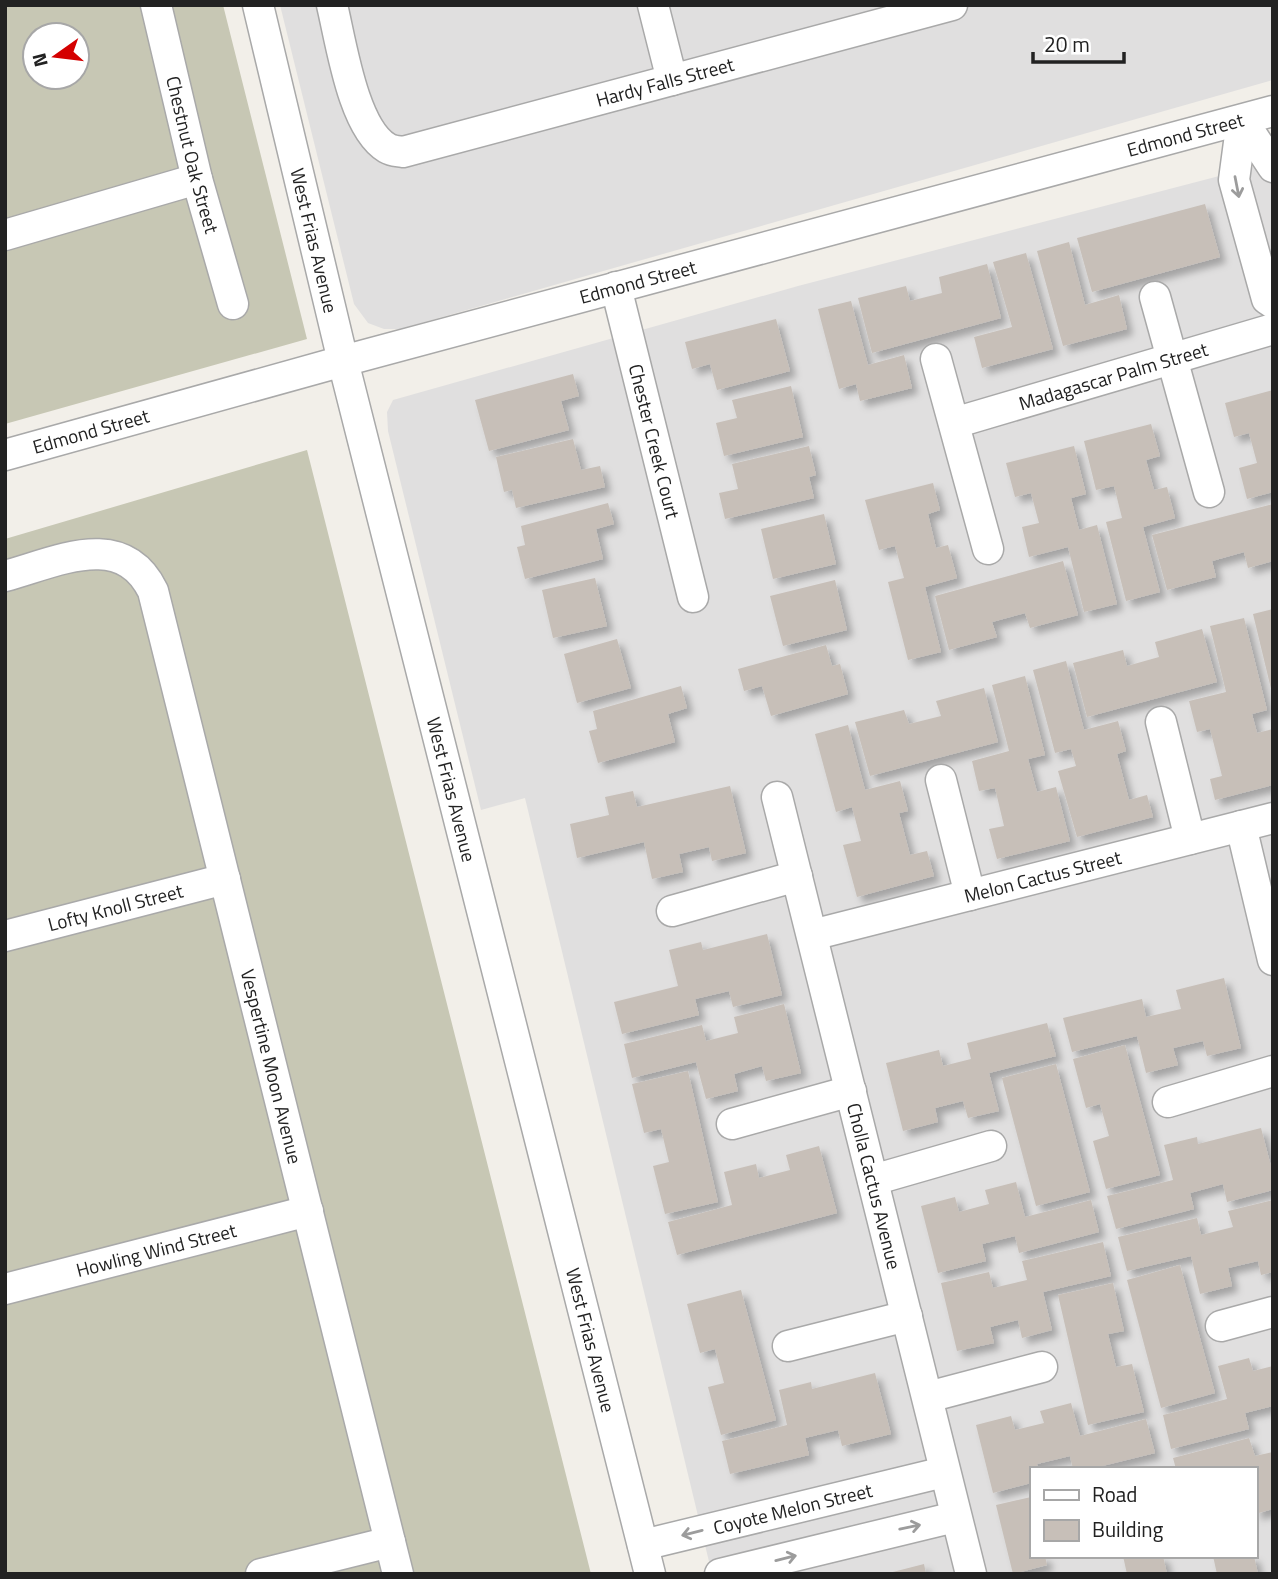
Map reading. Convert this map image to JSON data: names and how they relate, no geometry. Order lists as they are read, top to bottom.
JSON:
{
  "streets": {
    "street": [
      "Hardy Falls Street",
      "Edmond Street",
      "Chestnut Oak Street",
      "West Frias Avenue",
      "Madagascar Palm Street",
      "Chester Creek Court",
      "Melon Cactus Street",
      "Lofty Knoll Street",
      "Vespertine Moon Avenue",
      "Cholla Cactus Avenue",
      "Howling Wind Street",
      "Coyote Melon Street"
    ]
  },
  "crossings": [
    ["Edmond Street", "West Frias Avenue"],
    ["Edmond Street", "Chester Creek Court"],
    ["West Frias Avenue", "Coyote Melon Street"],
    ["Melon Cactus Street", "Cholla Cactus Avenue"],
    ["Lofty Knoll Street", "Vespertine Moon Avenue"],
    ["Vespertine Moon Avenue", "Howling Wind Street"],
    ["Cholla Cactus Avenue", "Coyote Melon Street"]
  ],
  "legend": ["Road", "Building"],
  "scale_bar": "20 m",
  "north": "left"
}
